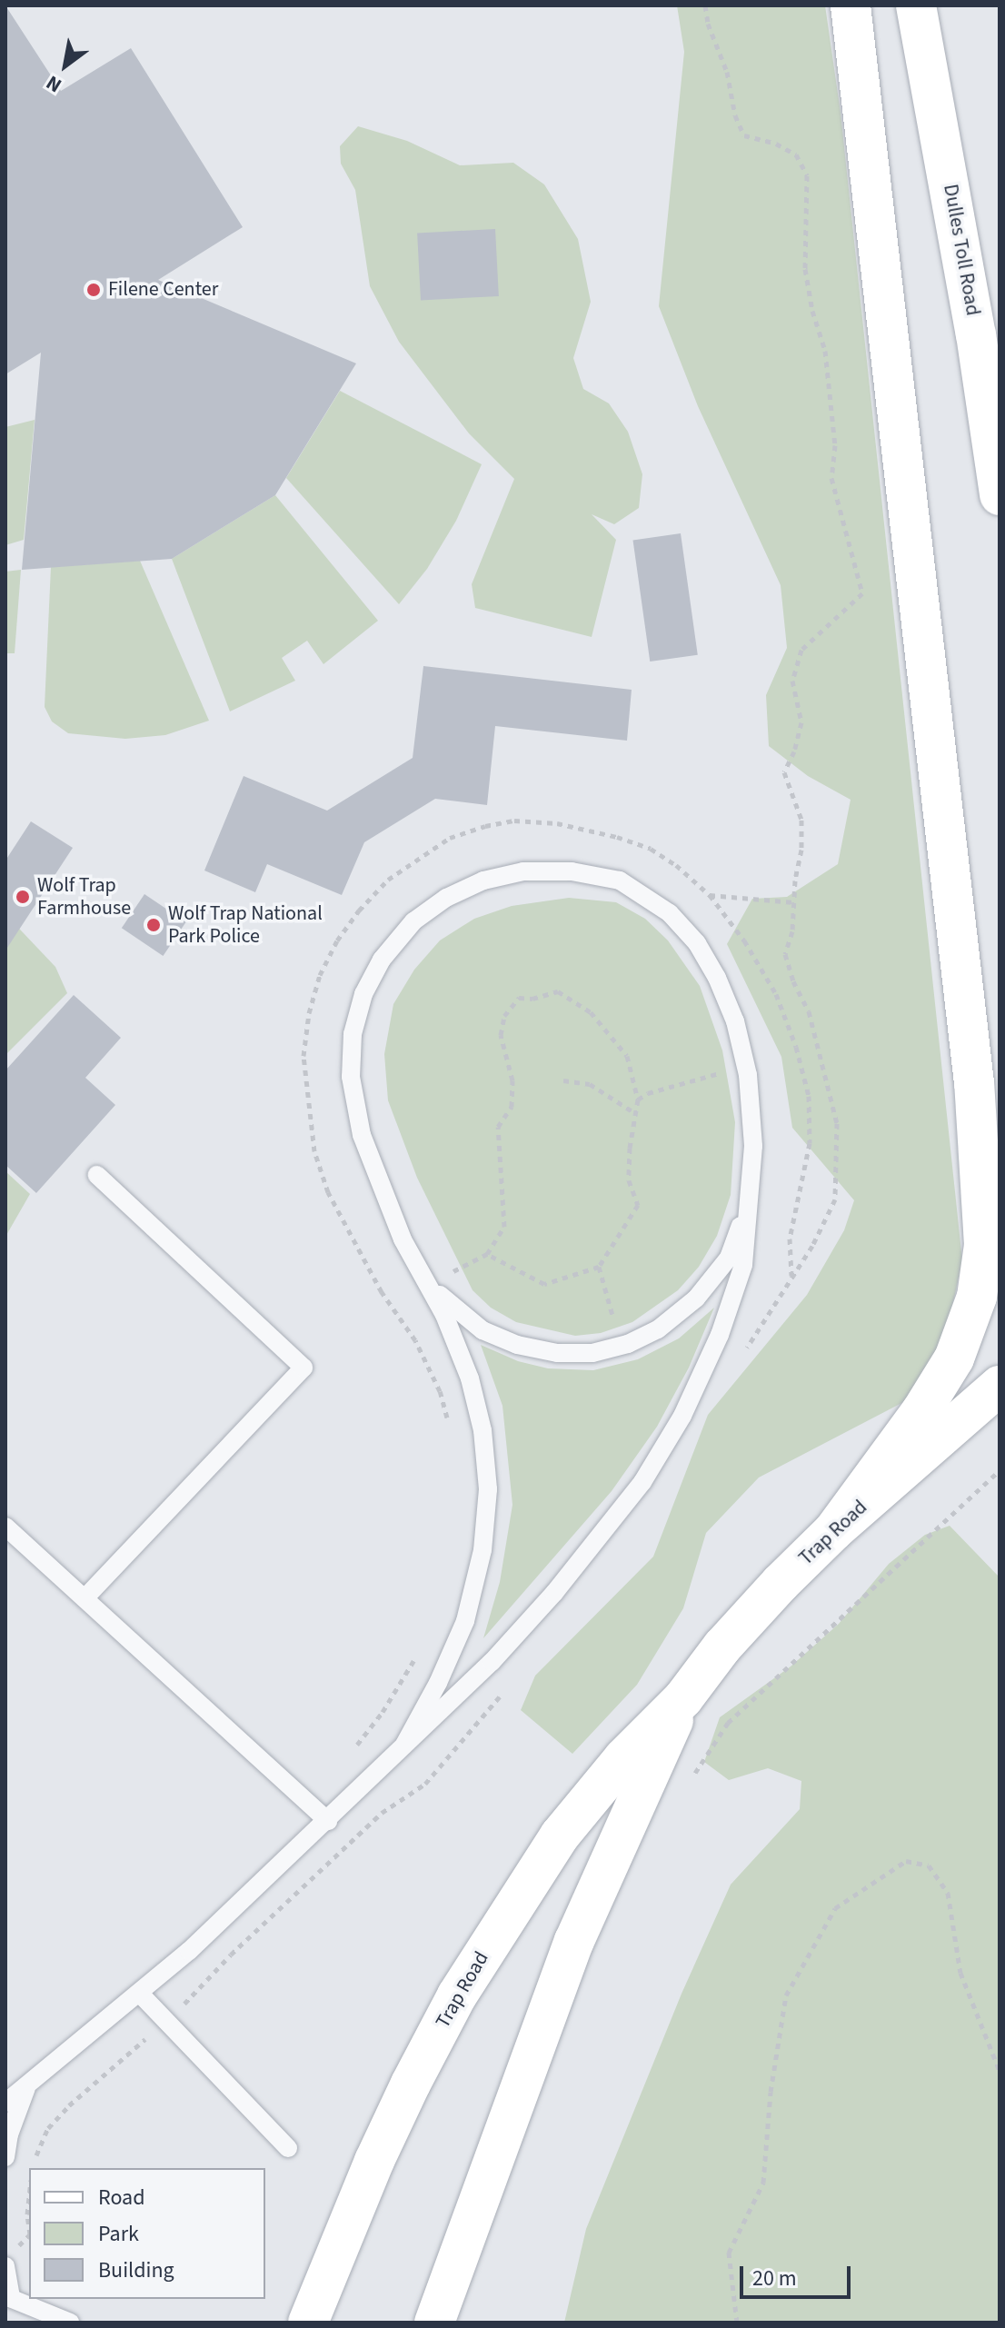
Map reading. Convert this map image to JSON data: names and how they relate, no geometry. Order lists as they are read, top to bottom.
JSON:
{
  "streets": {
    "main road": ["Dulles Toll Road", "Trap Road"]
  },
  "places": ["Filene Center", "Wolf Trap Farmhouse", "Wolf Trap National Park Police"],
  "legend": ["Road", "Park", "Building"],
  "scale_bar": "20 m",
  "north": "bottom left"
}
